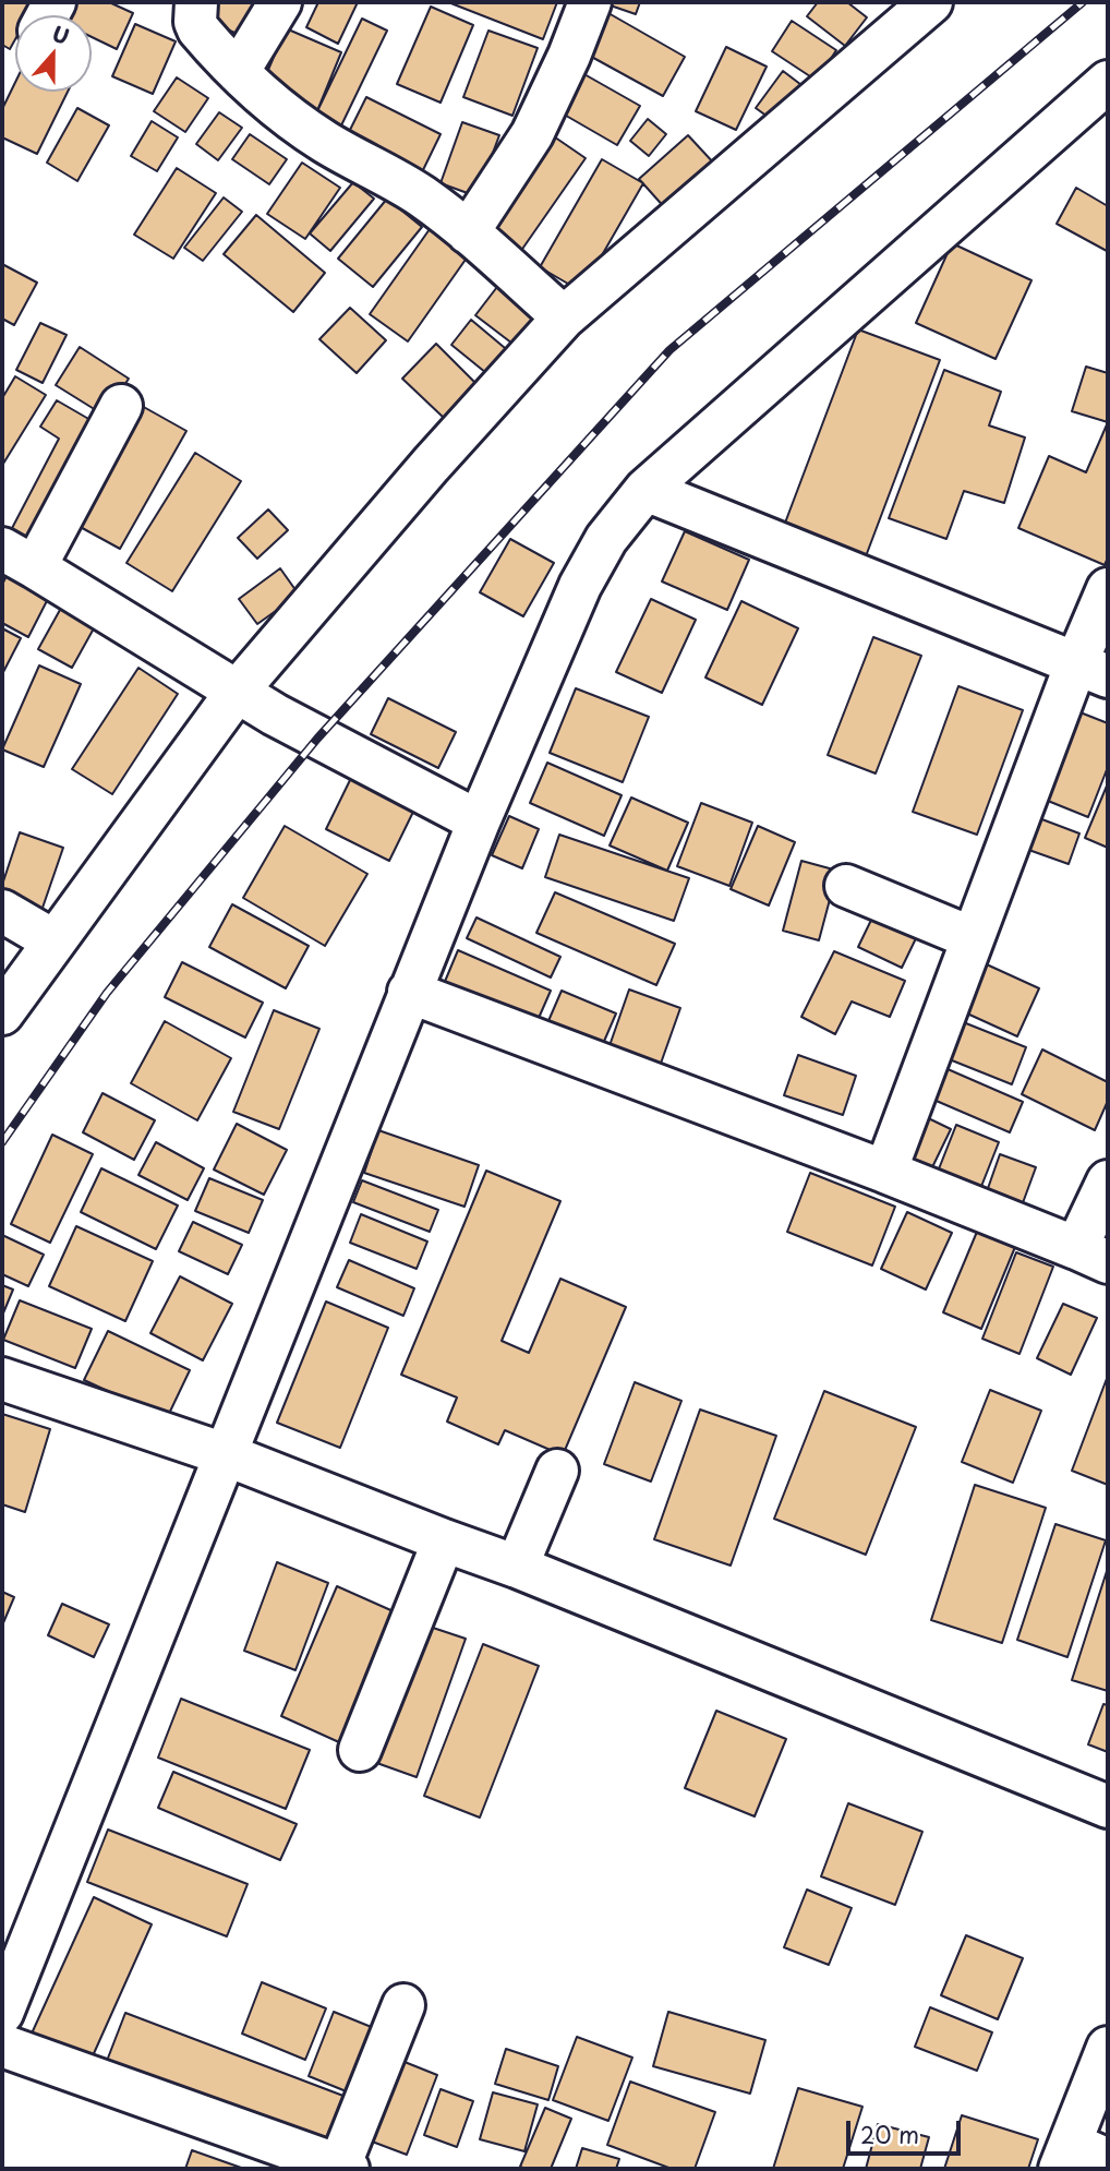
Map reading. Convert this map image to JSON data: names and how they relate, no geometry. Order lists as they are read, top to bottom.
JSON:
{
  "scale_bar": "20 m",
  "north": "top"
}
